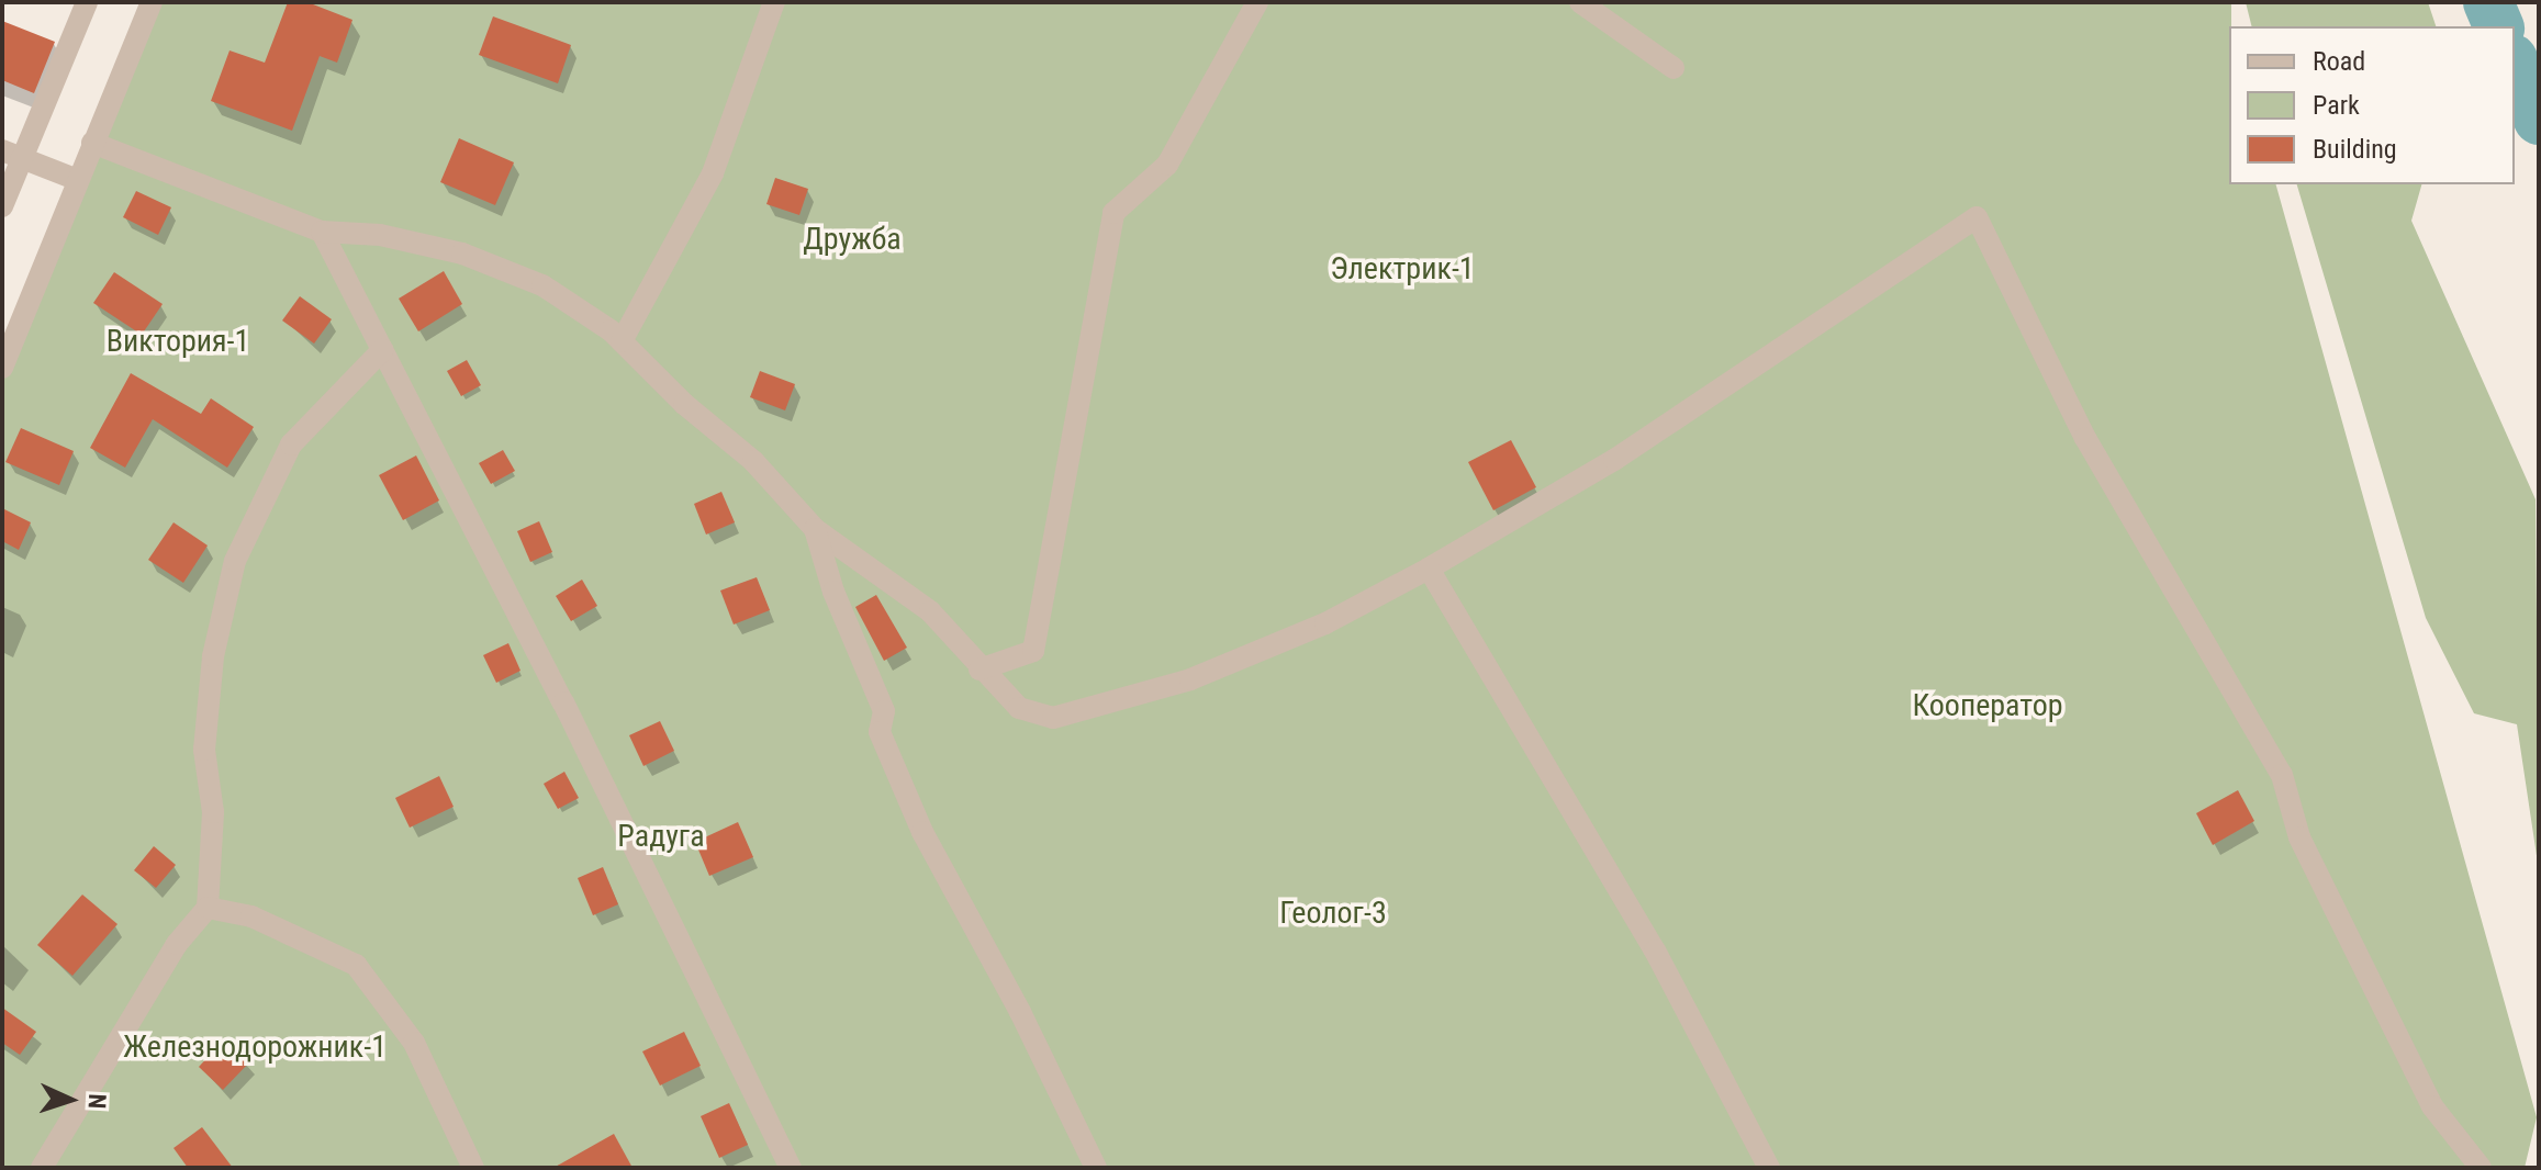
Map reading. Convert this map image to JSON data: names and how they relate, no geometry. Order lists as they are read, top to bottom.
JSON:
{
  "parks": [
    "Дружба",
    "Электрик-1",
    "Виктория-1",
    "Кооператор",
    "Радуга",
    "Геолог-3",
    "Железнодорожник-1"
  ],
  "legend": ["Road", "Park", "Building"],
  "north": "right"
}
